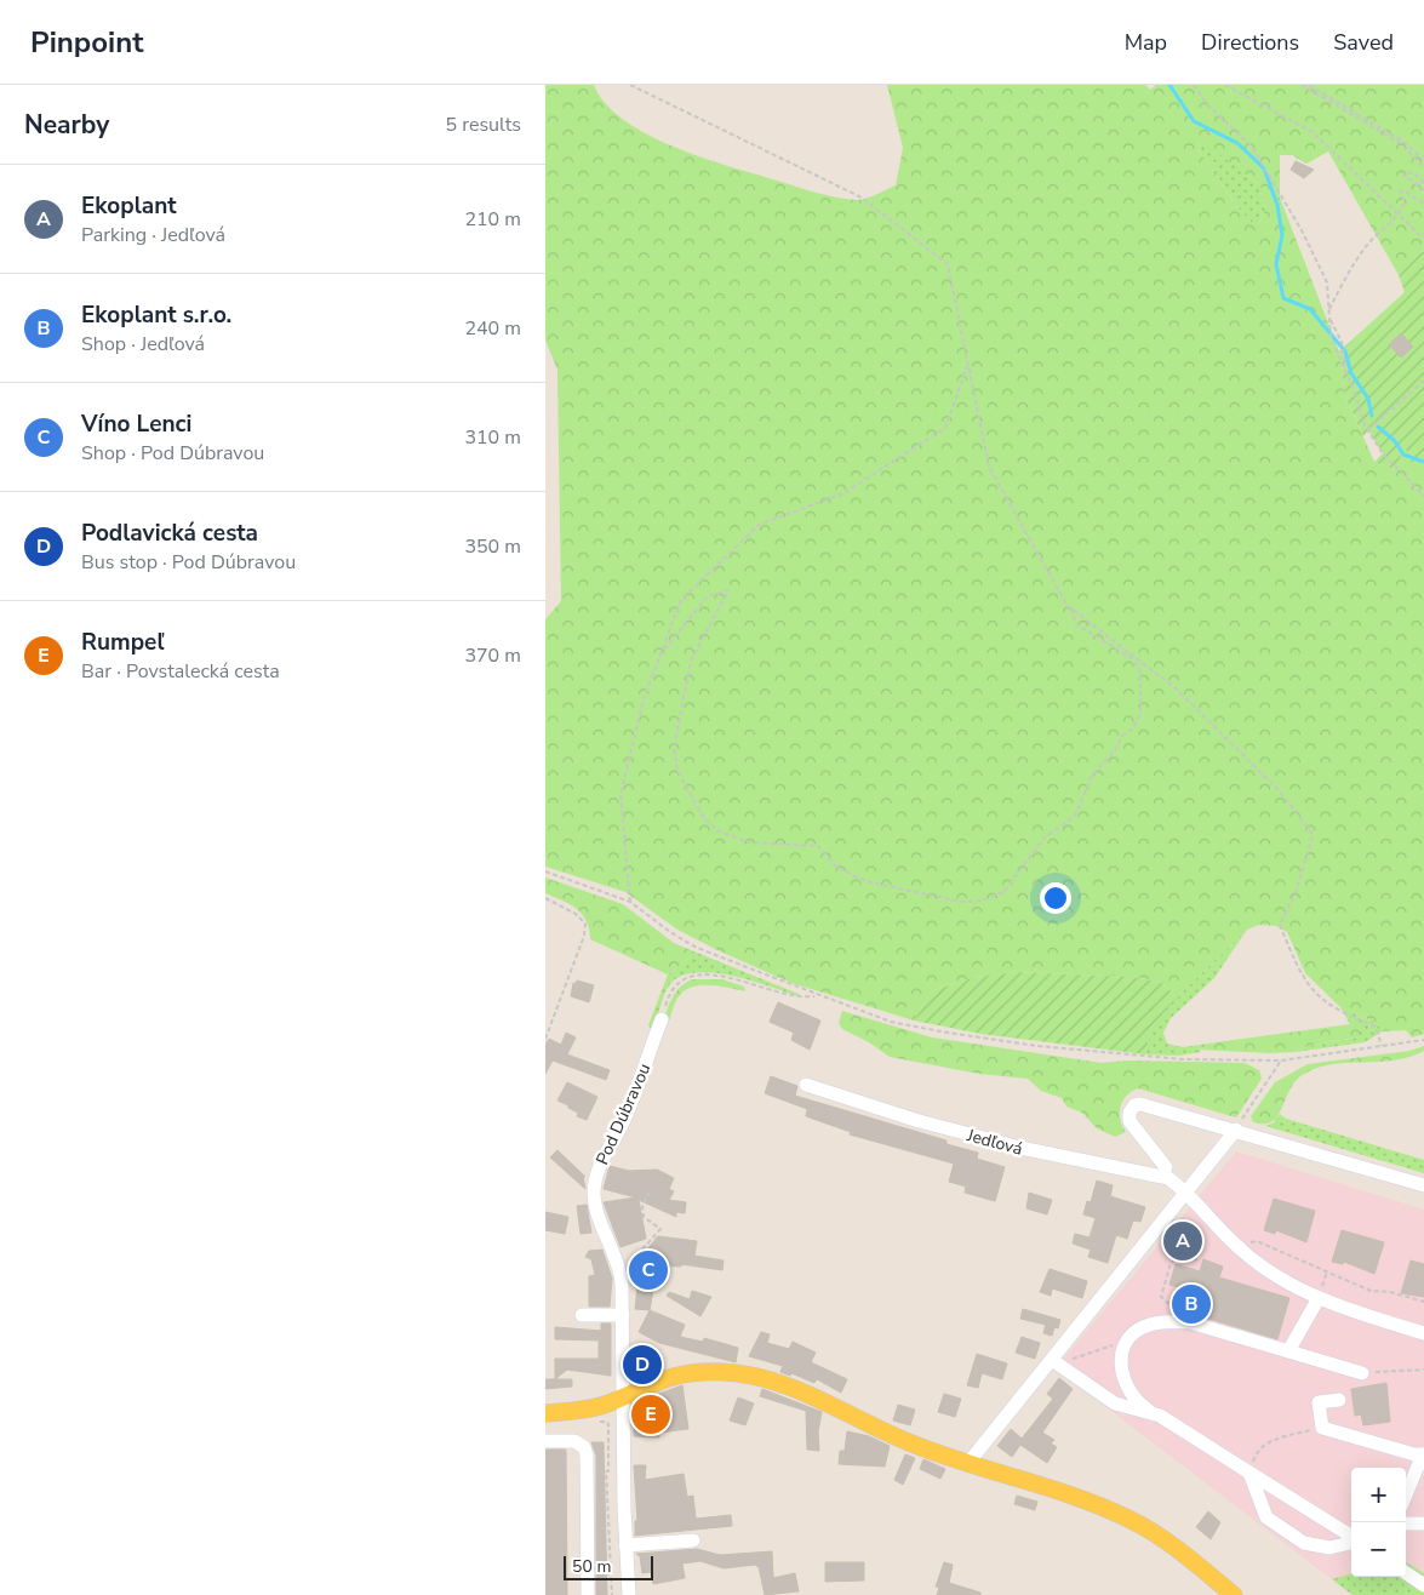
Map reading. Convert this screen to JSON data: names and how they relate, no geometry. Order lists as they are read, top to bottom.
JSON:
{
  "streets": {
    "street": ["Pod Dúbravou", "Jedľová"]
  },
  "scale_bar": "50 m",
  "page": {
    "header": "Pinpoint",
    "nav": ["Map", "Directions", "Saved"],
    "heading": ["Nearby", "5 results"],
    "list": [
      {
        "mark": "A",
        "name": "Ekoplant",
        "note": "Parking · Jedľová",
        "value": "210 m"
      },
      {
        "mark": "B",
        "name": "Ekoplant s.r.o.",
        "note": "Shop · Jedľová",
        "value": "240 m"
      },
      {
        "mark": "C",
        "name": "Víno Lenci",
        "note": "Shop · Pod Dúbravou",
        "value": "310 m"
      },
      {
        "mark": "D",
        "name": "Podlavická cesta",
        "note": "Bus stop · Pod Dúbravou",
        "value": "350 m"
      },
      {
        "mark": "E",
        "name": "Rumpeľ",
        "note": "Bar · Povstalecká cesta",
        "value": "370 m"
      }
    ],
    "pins": [
      "A",
      "C",
      "B",
      "D",
      "E"
    ],
    "map_buttons": ["+", "−"],
    "scale": "50 m"
  }
}
